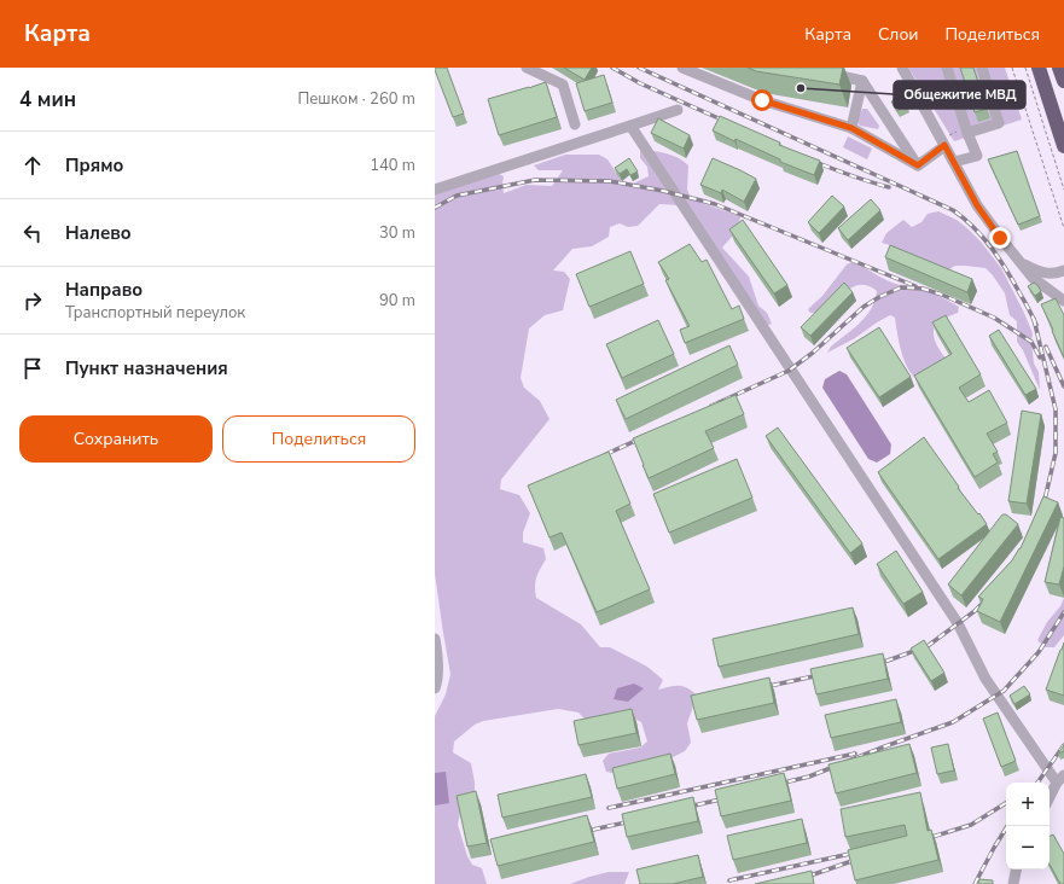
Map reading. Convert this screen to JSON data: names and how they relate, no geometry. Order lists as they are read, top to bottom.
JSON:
{
  "places": ["Общежитие МВД"],
  "page": {
    "header": "Карта",
    "nav": ["Карта", "Слои", "Поделиться"],
    "heading": ["4 мин", "Пешком · 260 m"],
    "list": [
      ["Прямо", "140 m"],
      ["Налево", "30 m"],
      ["Направо", "Транспортный переулок", "90 m"],
      "Пункт назначения"
    ],
    "buttons": ["Сохранить", "Поделиться"],
    "map_buttons": ["+", "−"]
  }
}
